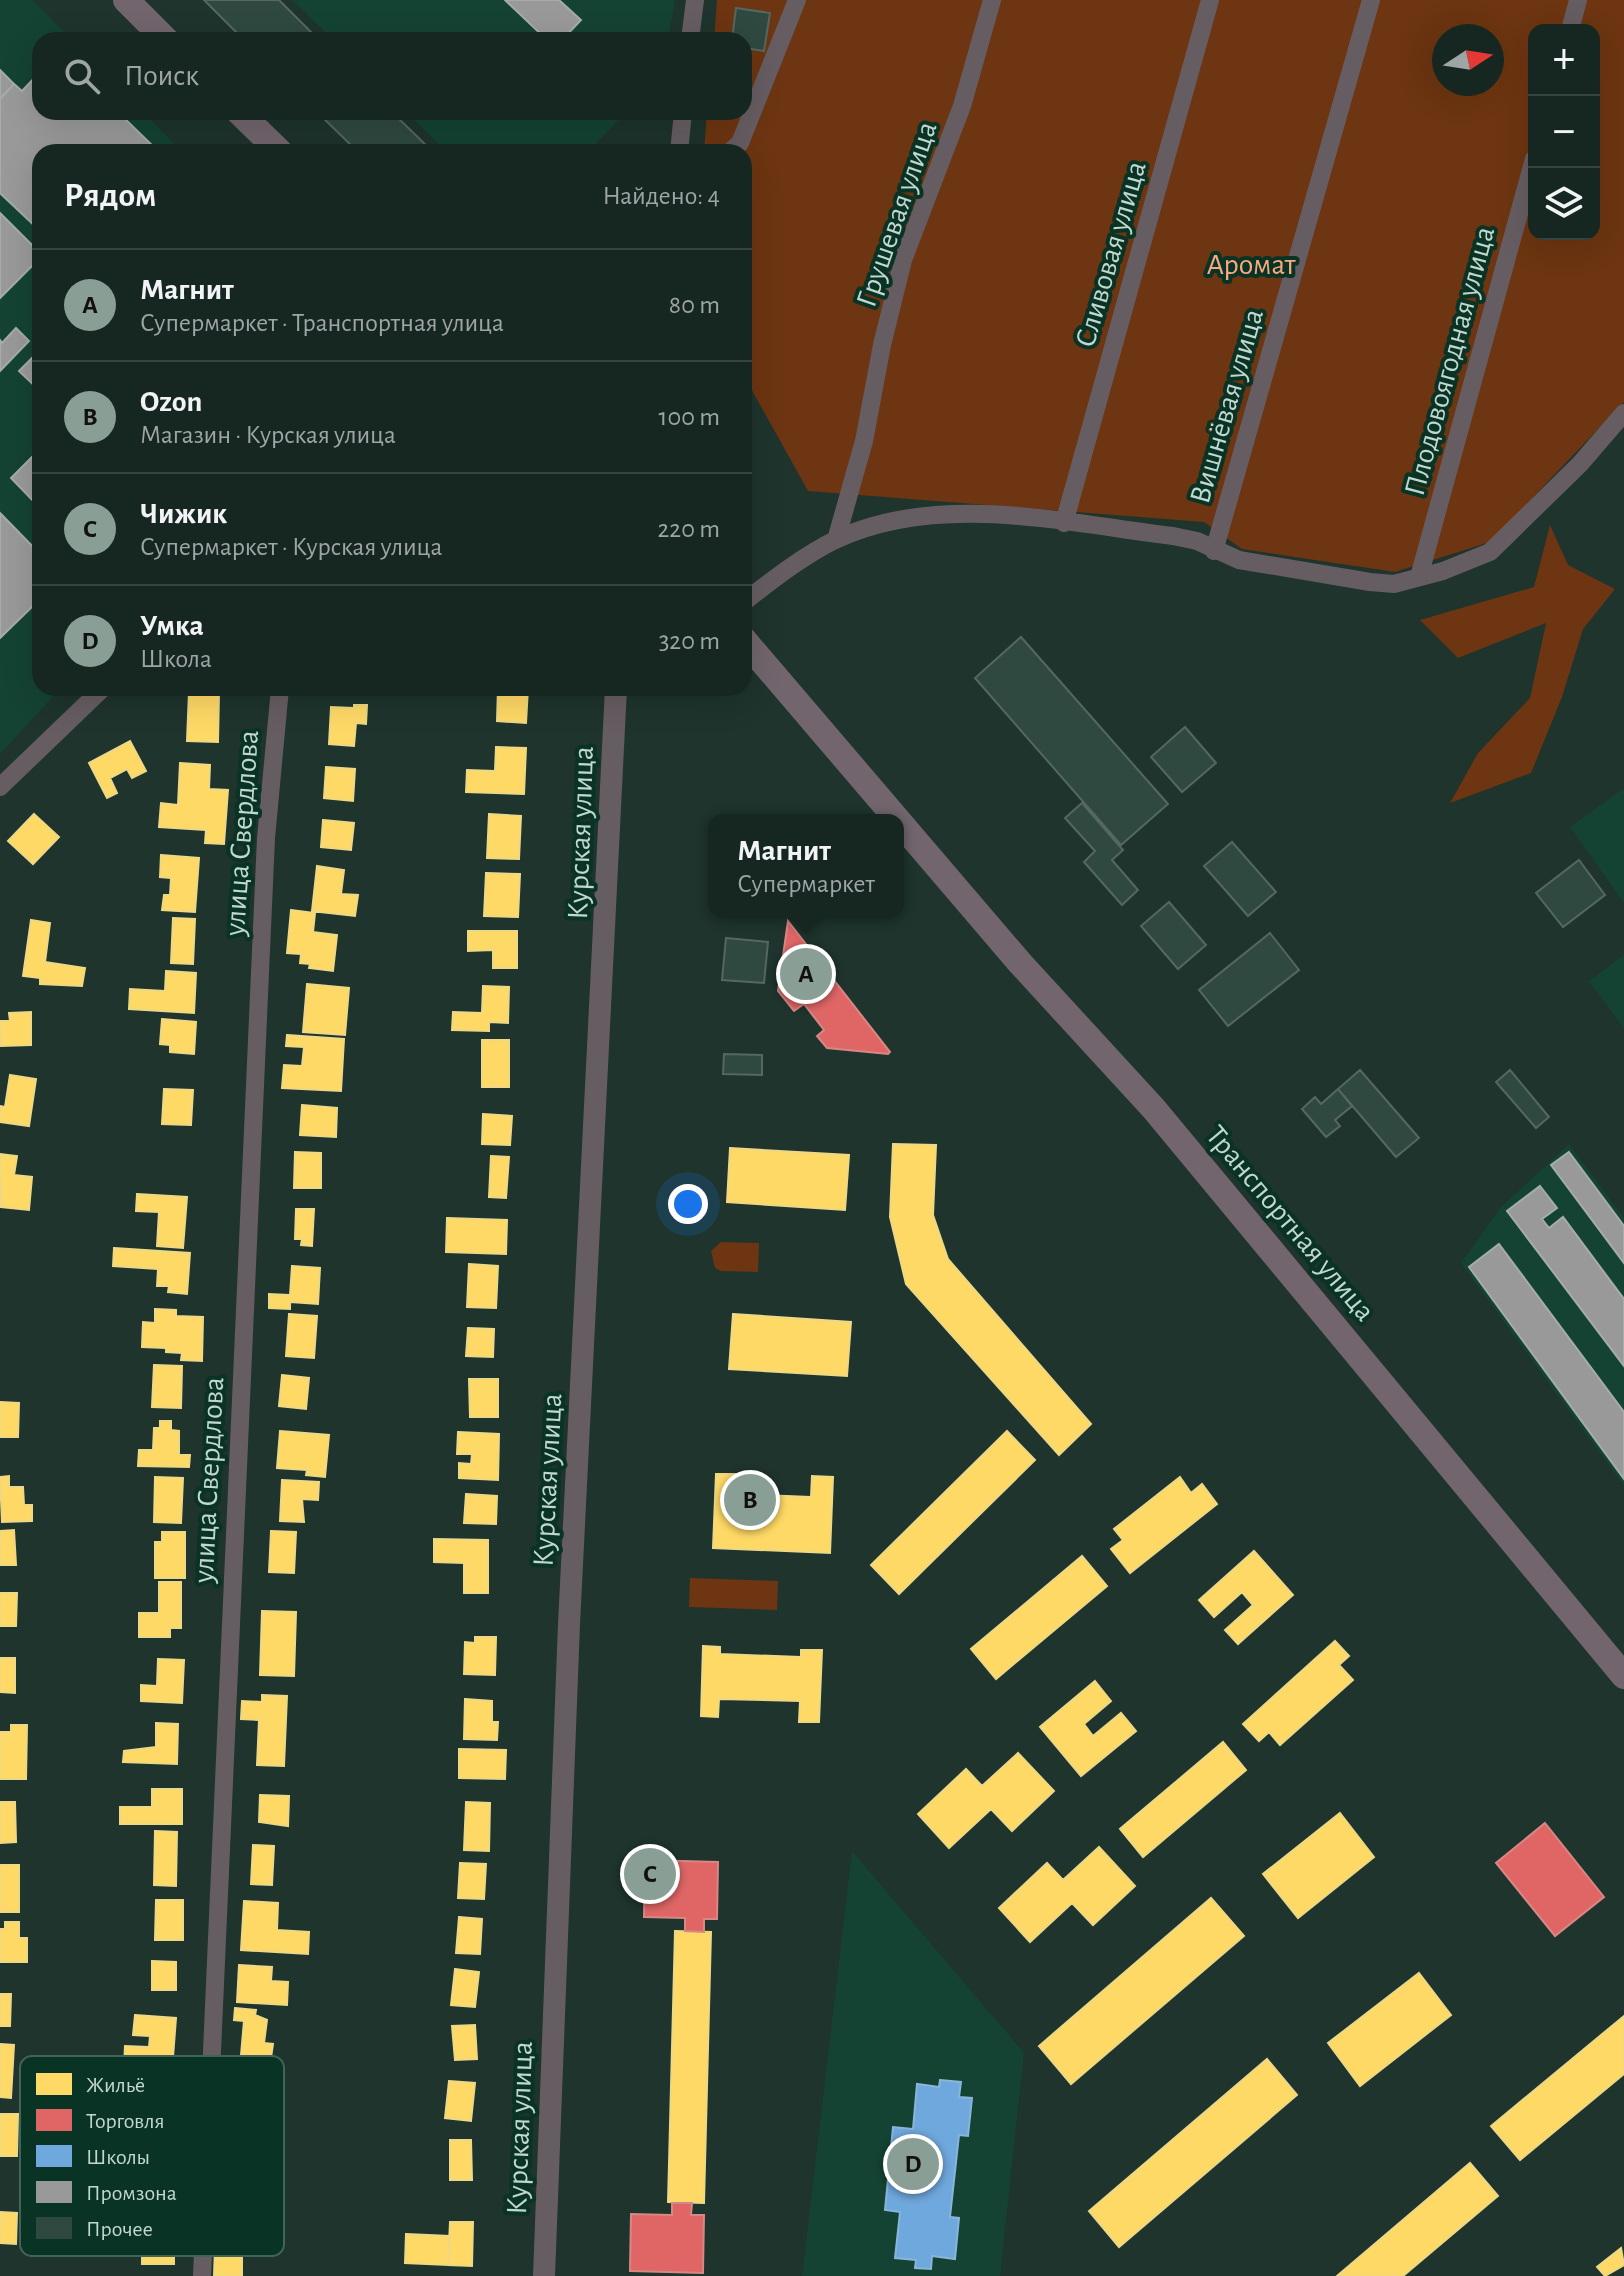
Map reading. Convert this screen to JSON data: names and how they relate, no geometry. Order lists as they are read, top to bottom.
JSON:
{
  "streets": {
    "main road": ["Транспортная улица"],
    "street": [
      "Грушевая улица",
      "Сливовая улица",
      "Плодовоягодная улица",
      "Вишнёвая улица",
      "улица Свердлова",
      "Курская улица"
    ]
  },
  "parks": ["Аромат"],
  "legend": [
    "Жильё",
    "Торговля",
    "Школы",
    "Промзона",
    "Прочее"
  ],
  "north": "right",
  "page": {
    "map_buttons": ["+", "−"],
    "search": "Поиск",
    "heading": ["Рядом", "Найдено: 4"],
    "list": [
      {
        "mark": "A",
        "name": "Магнит",
        "note": "Супермаркет · Транспортная улица",
        "value": "80 m"
      },
      {
        "mark": "B",
        "name": "Ozon",
        "note": "Магазин · Курская улица",
        "value": "100 m"
      },
      {
        "mark": "C",
        "name": "Чижик",
        "note": "Супермаркет · Курская улица",
        "value": "220 m"
      },
      {
        "mark": "D",
        "name": "Умка",
        "note": "Школа",
        "value": "320 m"
      }
    ],
    "popup": ["Магнит", "Супермаркет"],
    "pins": [
      "A",
      "B",
      "C",
      "D"
    ]
  }
}
